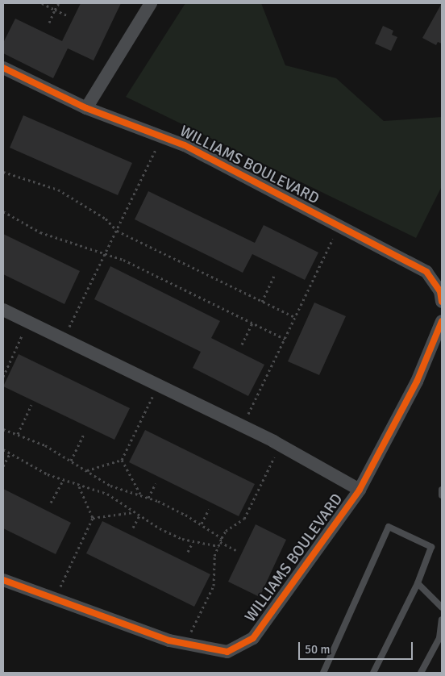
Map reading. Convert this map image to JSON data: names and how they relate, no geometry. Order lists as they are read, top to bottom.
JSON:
{
  "streets": {
    "street": ["WILLIAMS BOULEVARD"]
  },
  "scale_bar": "50 m"
}
